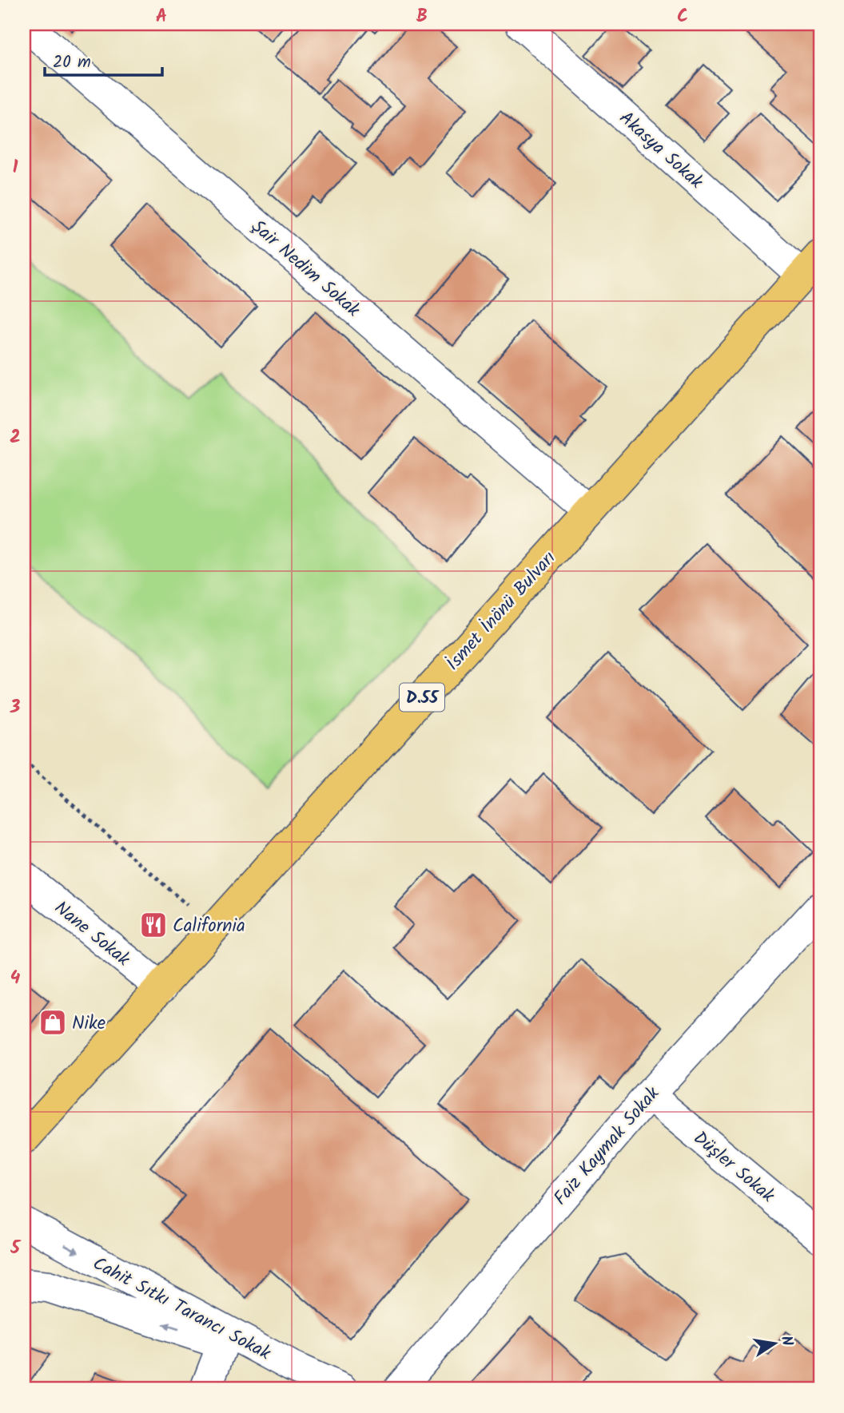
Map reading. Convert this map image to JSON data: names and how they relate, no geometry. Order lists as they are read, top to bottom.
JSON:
{
  "streets": {
    "main road": ["İsmet İnönü Bulvarı", "D.55"],
    "street": [
      "Akasya Sokak",
      "Şair Nedim Sokak",
      "Nane Sokak",
      "Faiz Kaymak Sokak",
      "Düşler Sokak",
      "Cahit Sıtkı Tarancı Sokak"
    ]
  },
  "crossings": [
    ["Akasya Sokak", "İsmet İnönü Bulvarı"],
    ["Şair Nedim Sokak", "İsmet İnönü Bulvarı"],
    ["İsmet İnönü Bulvarı", "Nane Sokak"],
    ["Faiz Kaymak Sokak", "Düşler Sokak"]
  ],
  "places": {
    "restaurant": ["California"],
    "shop": ["Nike"]
  },
  "scale_bar": "20 m",
  "north": "right",
  "grid": {
    "columns": ["A", "B", "C"],
    "rows": [
      "1",
      "2",
      "3",
      "4",
      "5"
    ]
  }
}
